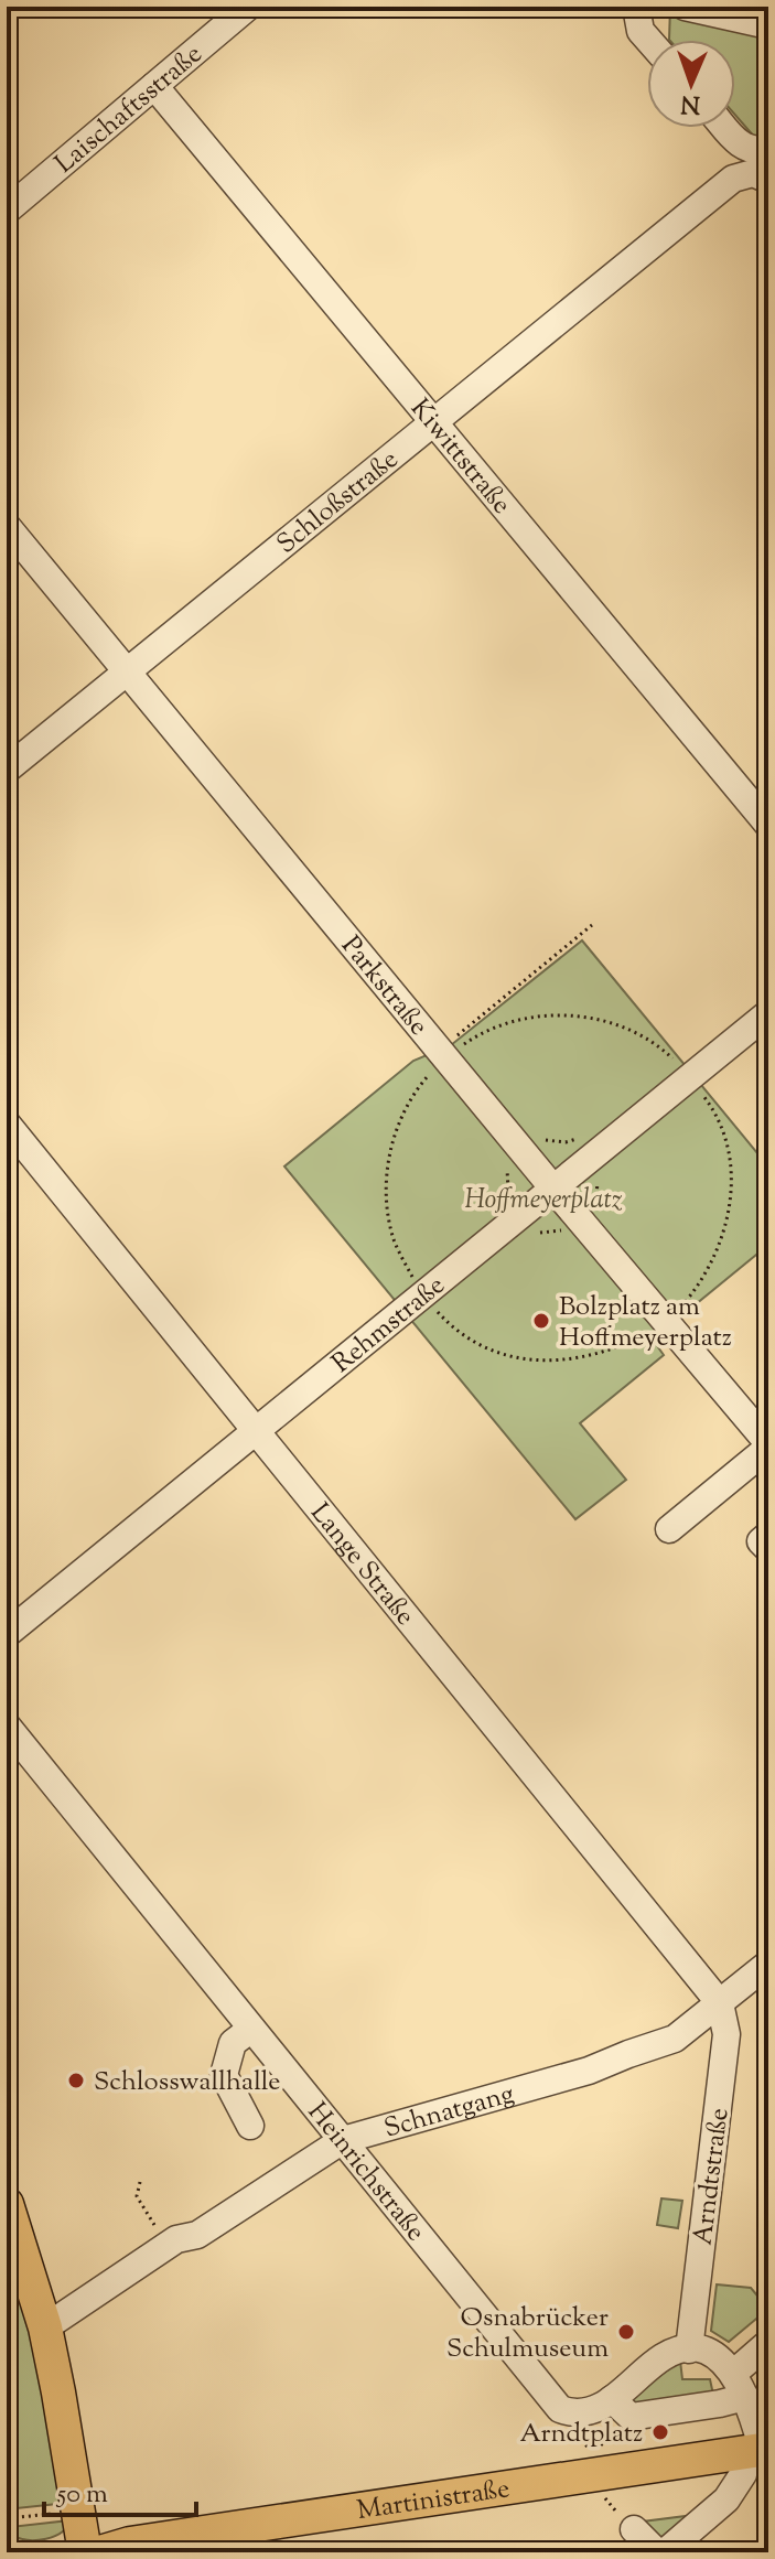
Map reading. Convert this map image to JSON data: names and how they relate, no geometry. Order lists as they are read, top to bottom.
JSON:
{
  "streets": {
    "main road": ["Martinistraße"],
    "street": [
      "Laischaftsstraße",
      "Kiwittstraße",
      "Schloßstraße",
      "Parkstraße",
      "Rehmstraße",
      "Lange Straße",
      "Schnatgang",
      "Heinrichstraße",
      "Arndtstraße"
    ]
  },
  "crossings": [
    ["Laischaftsstraße", "Kiwittstraße"],
    ["Kiwittstraße", "Schloßstraße"],
    ["Schloßstraße", "Parkstraße"],
    ["Parkstraße", "Rehmstraße"],
    ["Rehmstraße", "Lange Straße"],
    ["Lange Straße", "Schnatgang"],
    ["Lange Straße", "Arndtstraße"],
    ["Schnatgang", "Heinrichstraße"],
    ["Schnatgang", "Arndtstraße"]
  ],
  "parks": ["Hoffmeyerplatz"],
  "places": [
    "Bolzplatz am Hoffmeyerplatz",
    "Schlosswallhalle",
    "Osnabrücker Schulmuseum",
    "Arndtplatz"
  ],
  "scale_bar": "50 m",
  "north": "bottom"
}
